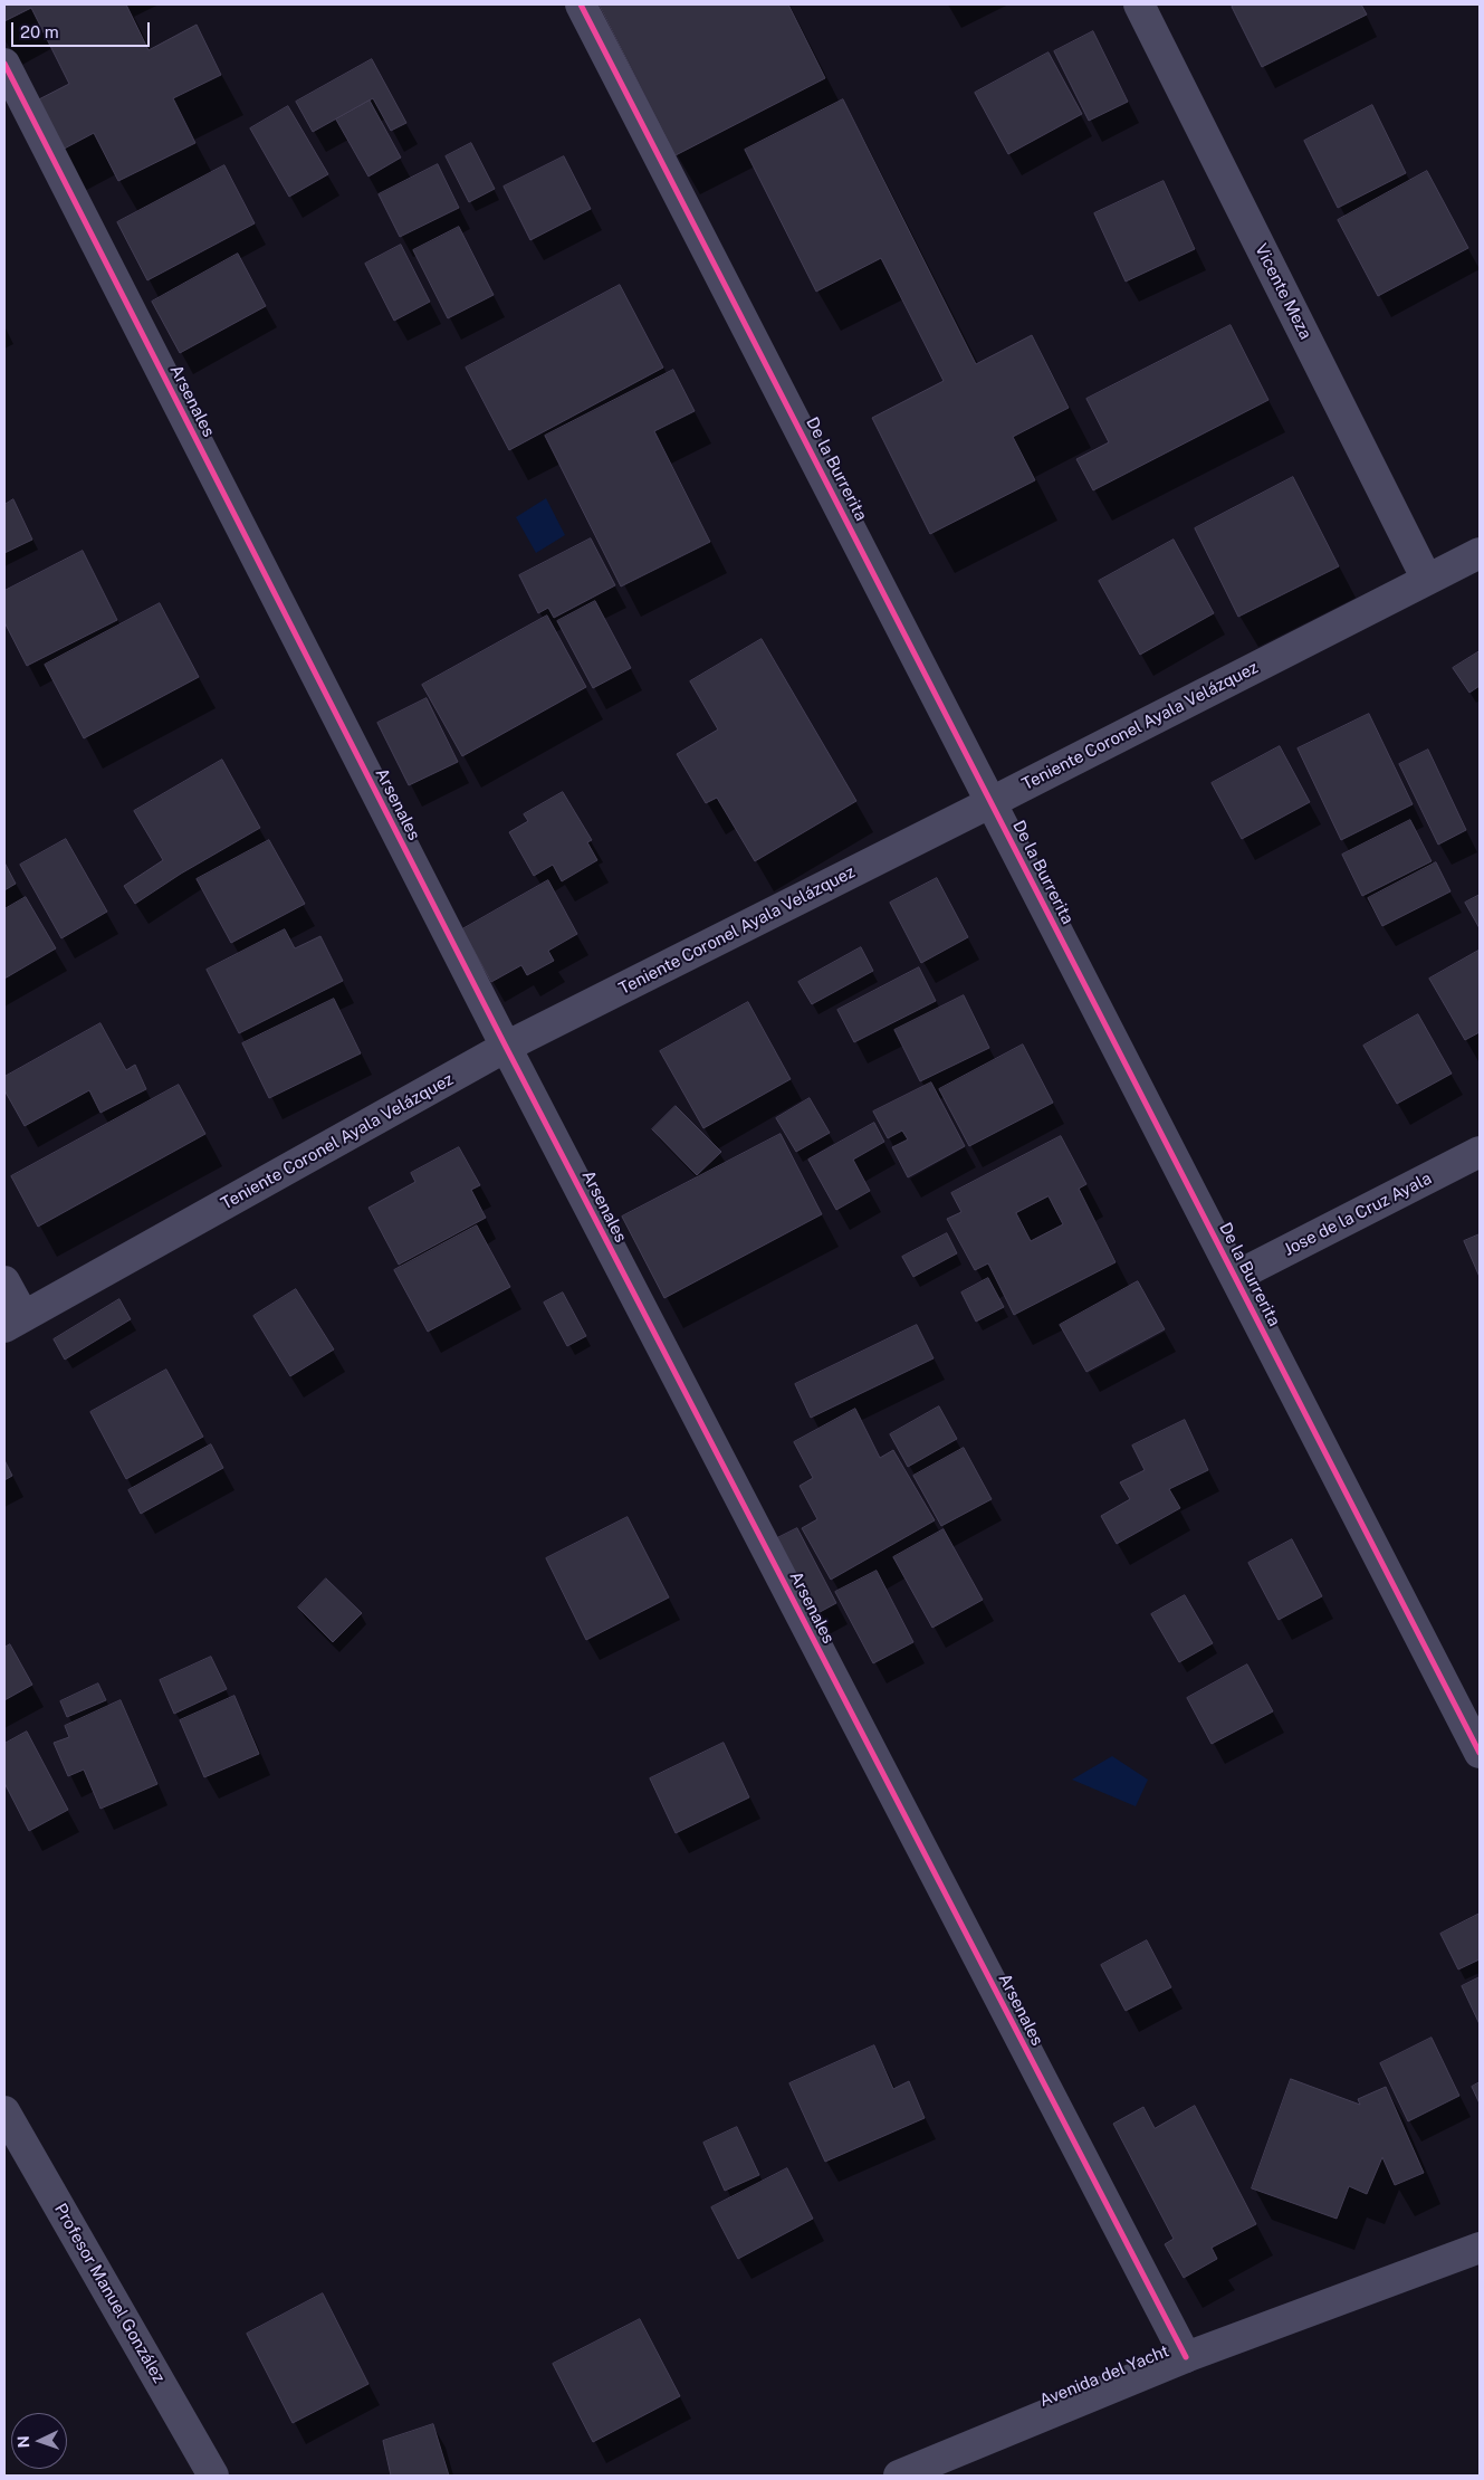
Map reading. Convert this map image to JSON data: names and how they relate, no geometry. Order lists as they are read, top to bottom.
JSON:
{
  "streets": {
    "street": [
      "Vicente Meza",
      "Arsenales",
      "De la Burrerita",
      "Teniente Coronel Ayala Velázquez",
      "Jose de la Cruz Ayala",
      "Profesor Manuel González",
      "Avenida del Yacht"
    ]
  },
  "crossings": [
    ["Vicente Meza", "Teniente Coronel Ayala Velázquez"],
    ["Arsenales", "Teniente Coronel Ayala Velázquez"],
    ["Arsenales", "Avenida del Yacht"],
    ["De la Burrerita", "Teniente Coronel Ayala Velázquez"],
    ["De la Burrerita", "Jose de la Cruz Ayala"]
  ],
  "scale_bar": "20 m",
  "north": "left"
}
